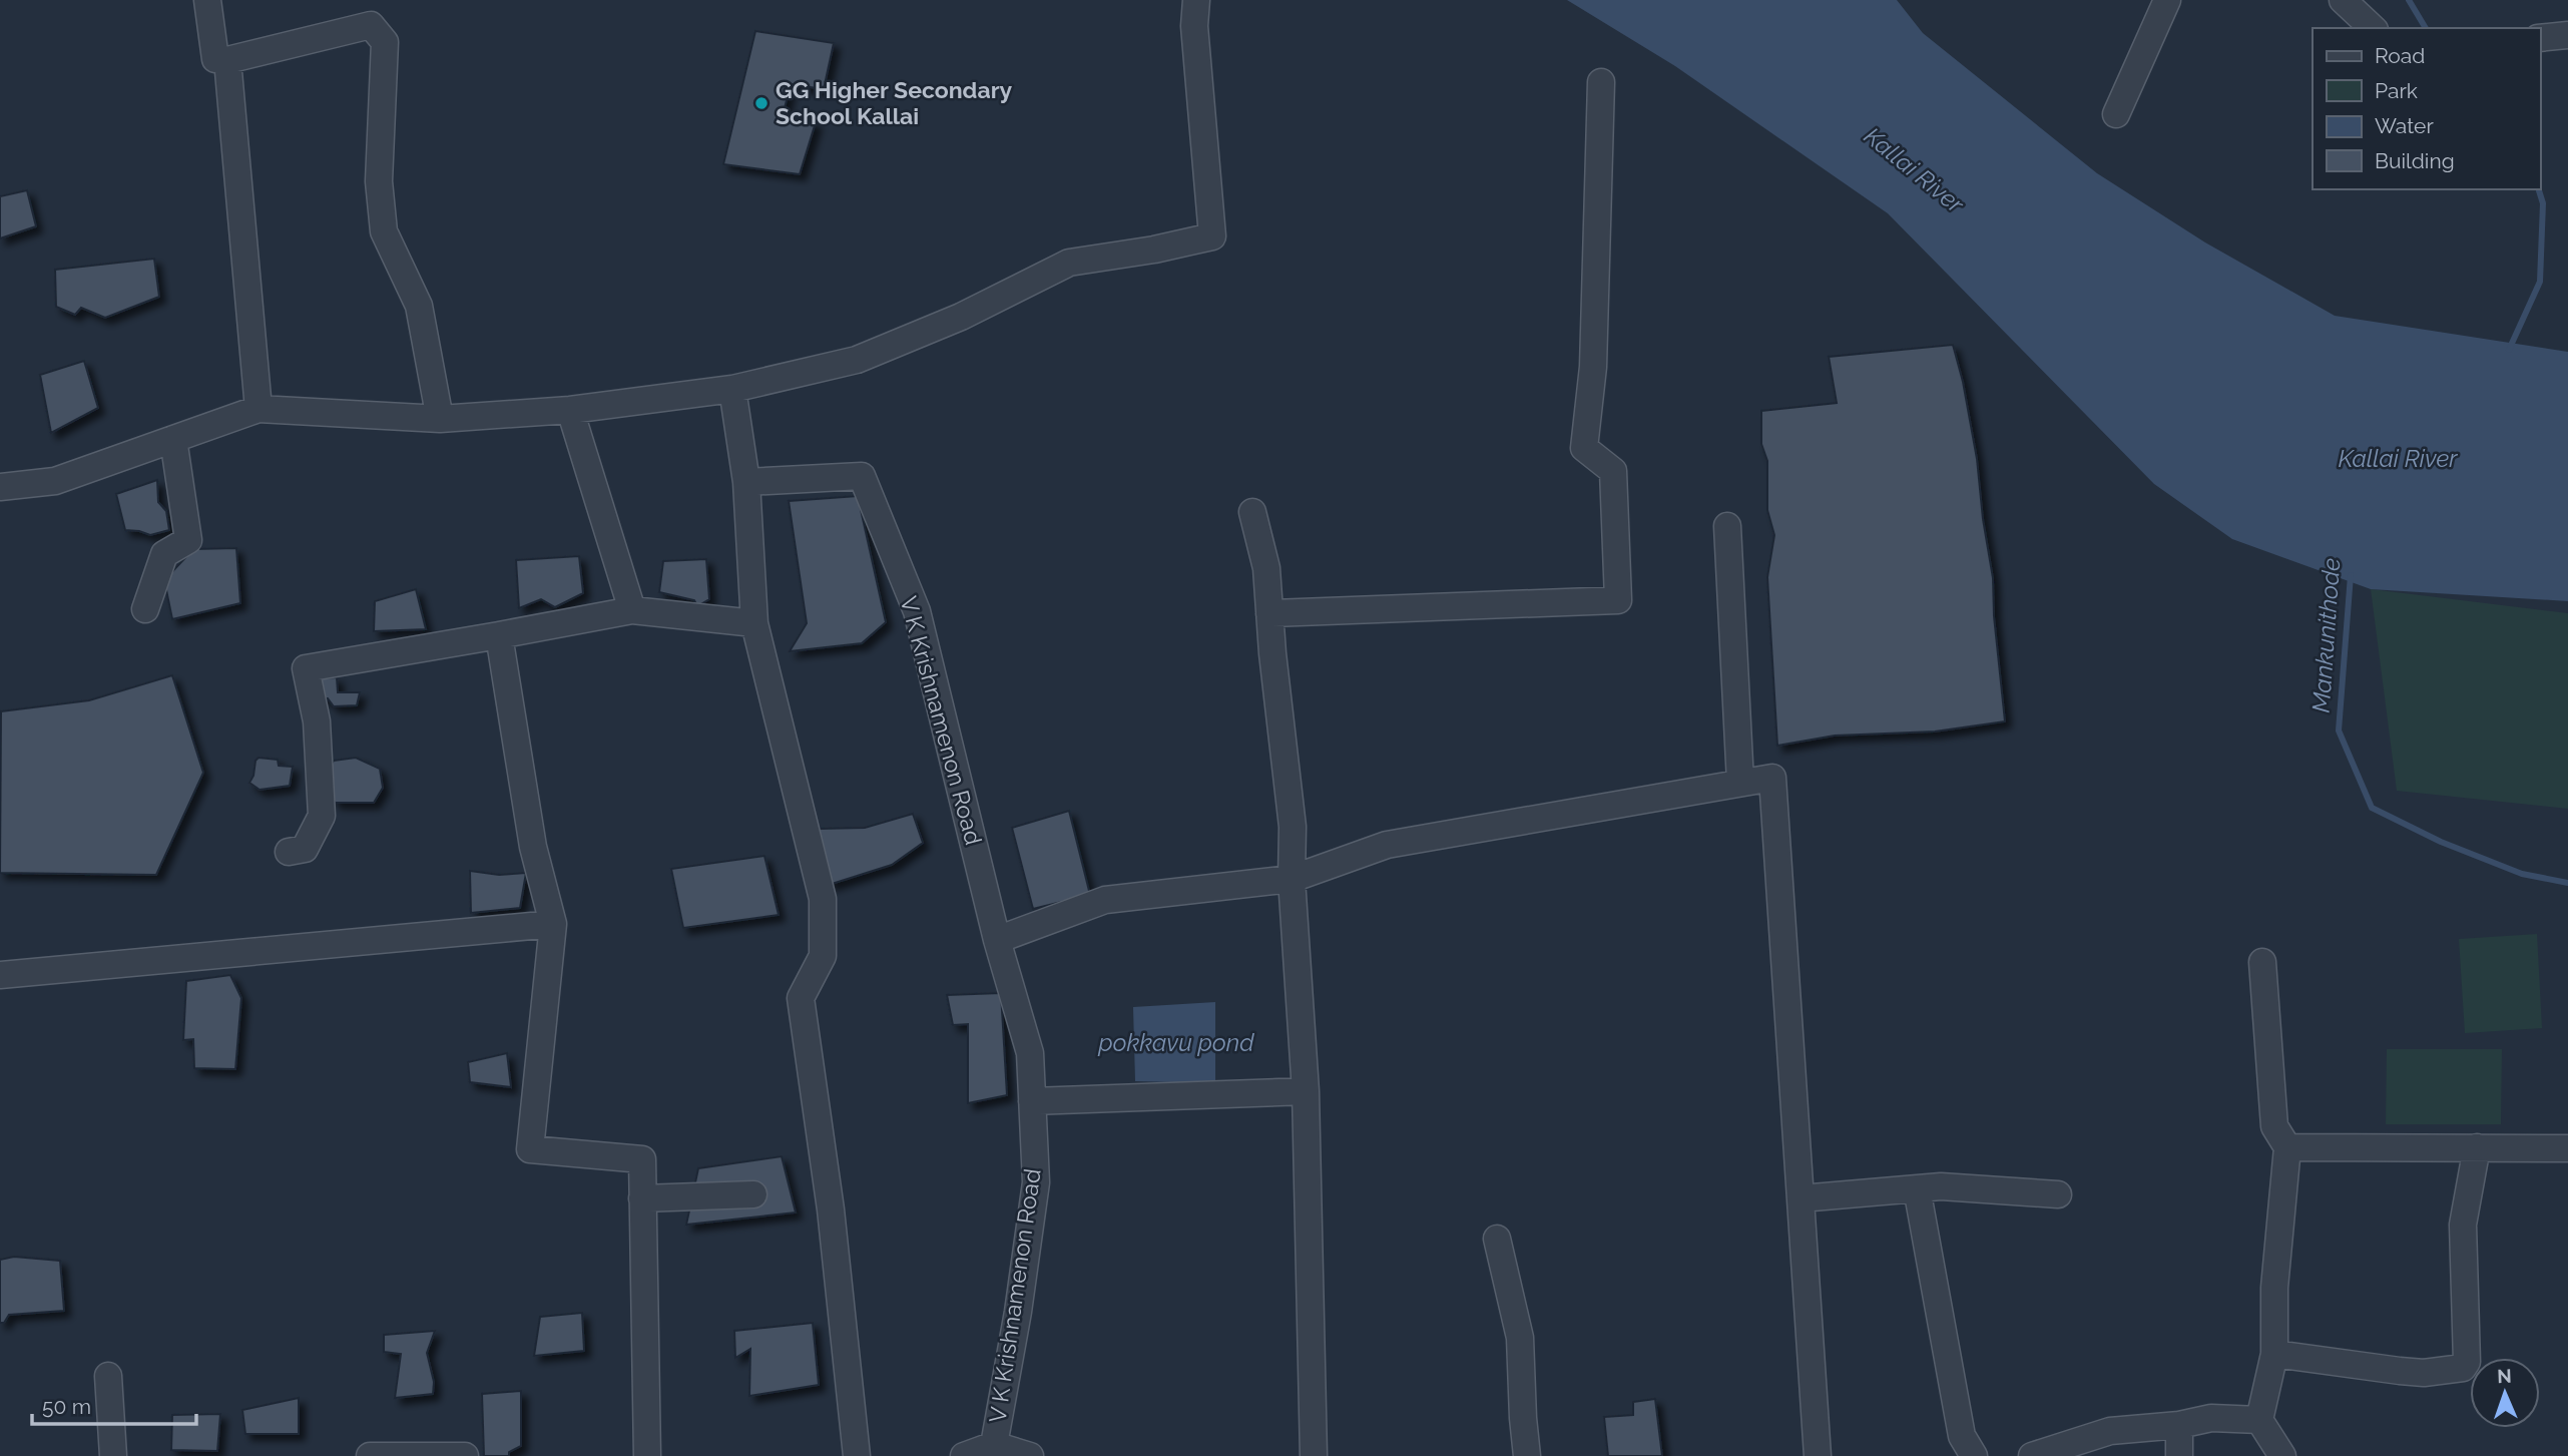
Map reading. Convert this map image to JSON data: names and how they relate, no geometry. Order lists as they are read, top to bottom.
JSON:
{
  "streets": {
    "street": ["V K Krishnamenon Road"]
  },
  "water": ["Kallai River", "Mankunithode", "pokkavu pond"],
  "places": ["GG Higher Secondary School Kallai"],
  "legend": [
    "Road",
    "Park",
    "Water",
    "Building"
  ],
  "scale_bar": "50 m",
  "north": "top"
}
